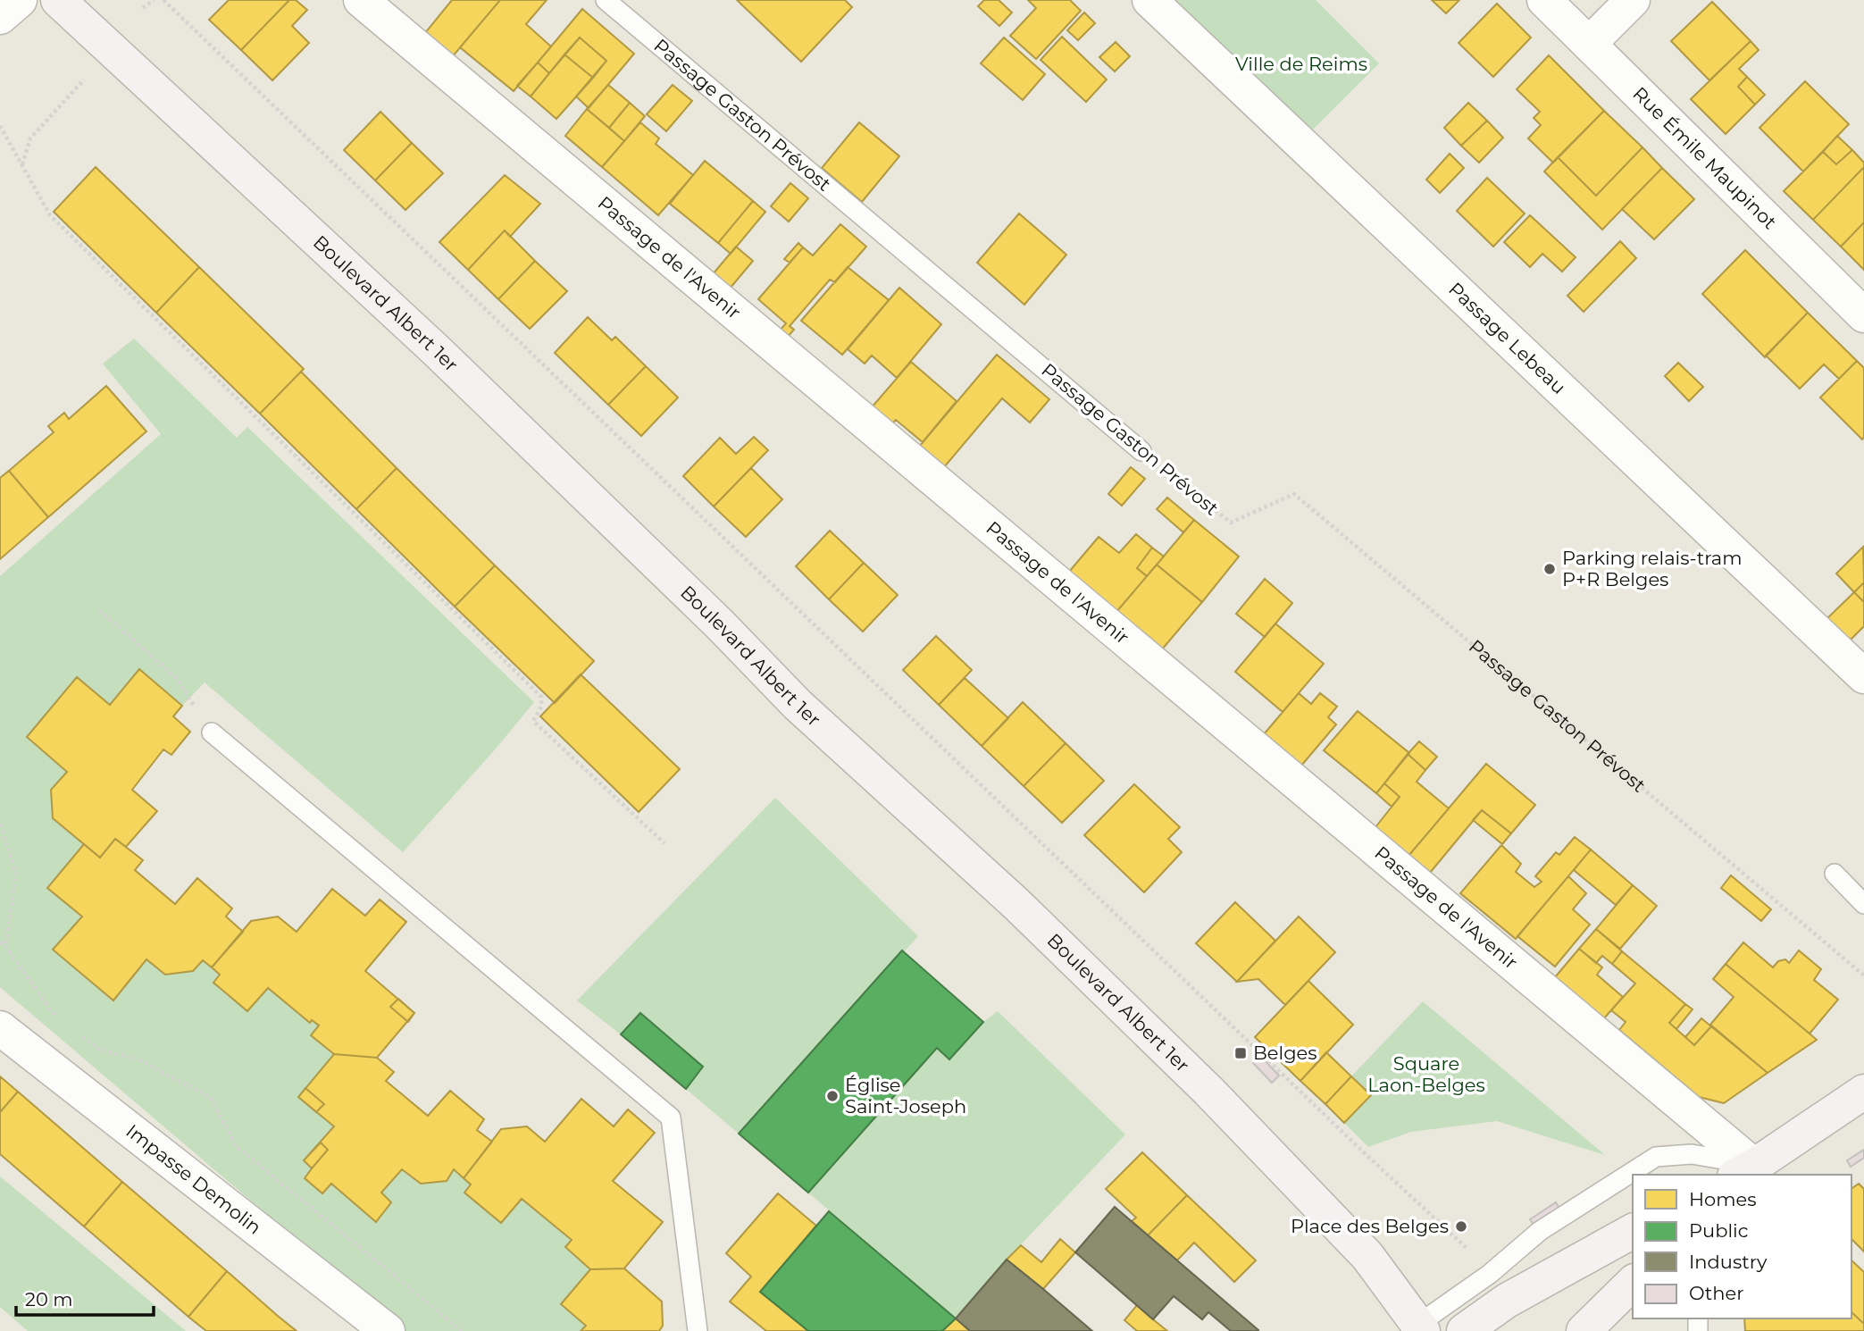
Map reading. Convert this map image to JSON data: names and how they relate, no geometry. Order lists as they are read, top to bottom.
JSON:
{
  "streets": {
    "main road": ["Boulevard Albert 1er"],
    "street": [
      "Rue Émile Maupinot",
      "Passage de l'Avenir",
      "Passage Lebeau",
      "Impasse Demolin"
    ],
    "lane": ["Passage Gaston Prévost"]
  },
  "parks": ["Ville de Reims", "Square Laon-Belges"],
  "places": {
    "other": ["Parking relais-tram P+R Belges", "Église Saint-Joseph", "Place des Belges"],
    "transit": ["Belges"]
  },
  "legend": [
    "Homes",
    "Public",
    "Industry",
    "Other"
  ],
  "scale_bar": "20 m"
}
